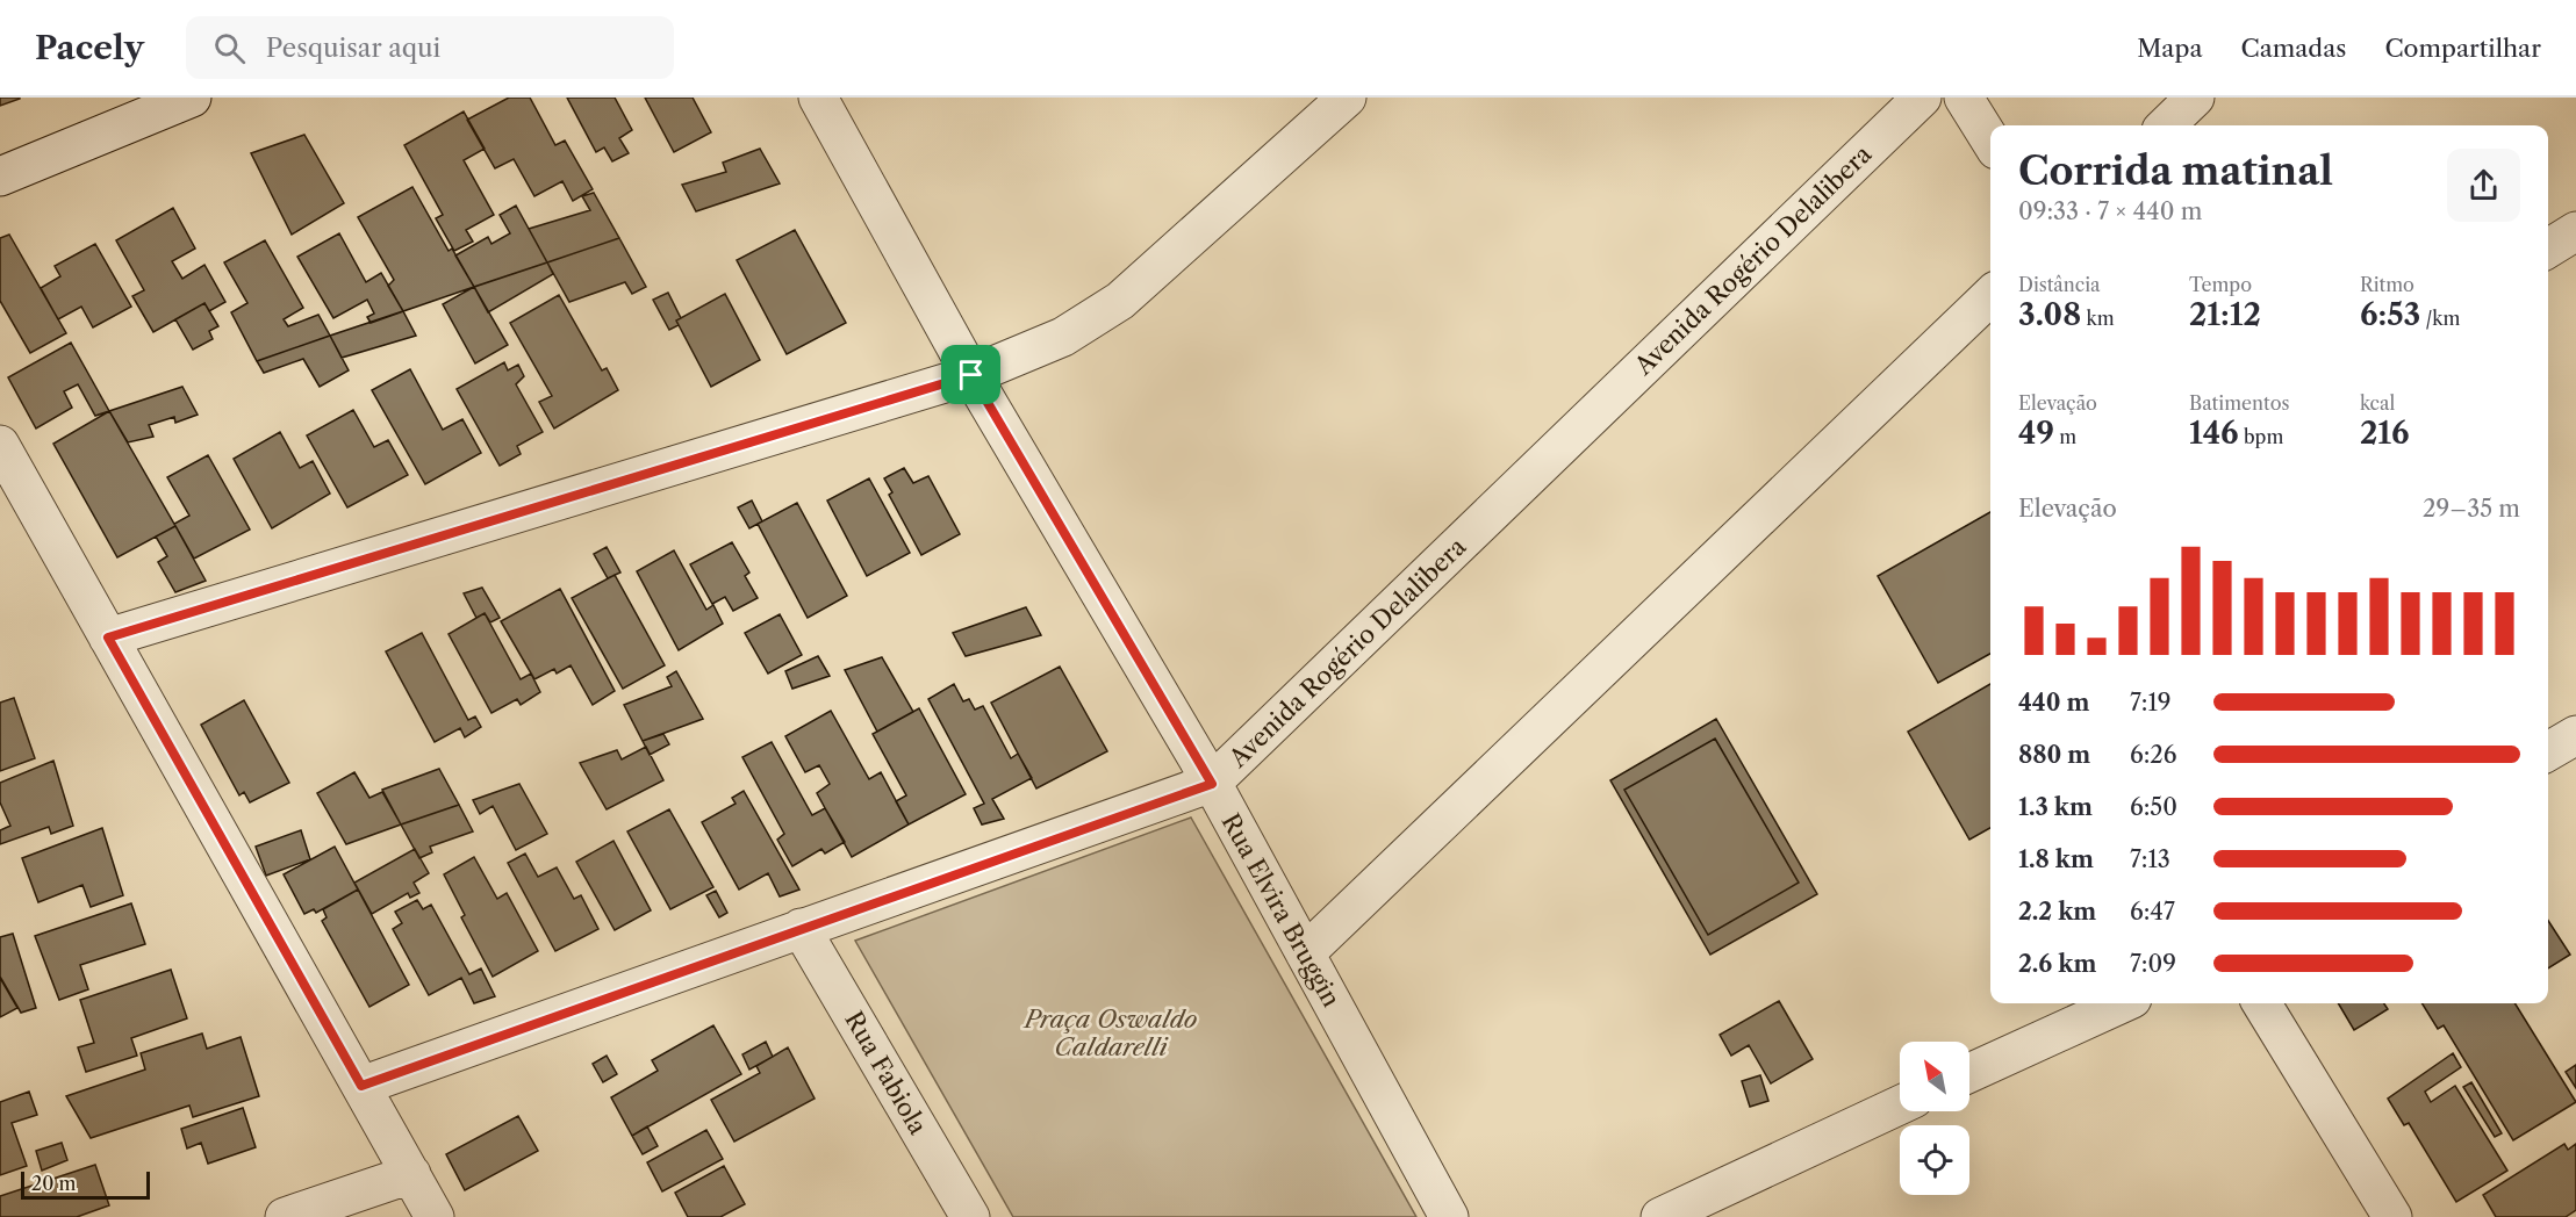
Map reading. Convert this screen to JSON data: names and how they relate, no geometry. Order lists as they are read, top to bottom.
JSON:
{
  "streets": {
    "street": ["Avenida Rogério Delalibera", "Rua Elvira Bruggin", "Rua Fabiola"]
  },
  "crossings": [
    ["Avenida Rogério Delalibera", "Rua Elvira Bruggin"],
    ["Avenida Rogério Delalibera", "Rua Fabiola"]
  ],
  "parks": ["Praça Oswaldo Caldarelli"],
  "scale_bar": "20 m",
  "north": "top left",
  "page": {
    "header": "Pacely",
    "search": "Pesquisar aqui",
    "nav": ["Mapa", "Camadas", "Compartilhar"],
    "heading": ["Corrida matinal", "09:33 · 7 × 440 m"],
    "stats": [
      ["Distância", "3.08 km"],
      ["Tempo", "21:12"],
      ["Ritmo", "6:53 /km"],
      ["Elevação", "49 m"],
      ["Batimentos", "146 bpm"],
      ["kcal", "216"]
    ],
    "chart": ["Elevação", "29–35 m"],
    "list": [
      {
        "name": "440 m",
        "note": "7:19"
      },
      {
        "name": "880 m",
        "note": "6:26"
      },
      {
        "name": "1.3 km",
        "note": "6:50"
      },
      {
        "name": "1.8 km",
        "note": "7:13"
      },
      {
        "name": "2.2 km",
        "note": "6:47"
      },
      {
        "name": "2.6 km",
        "note": "7:09"
      }
    ],
    "scale": "20 m"
  }
}
